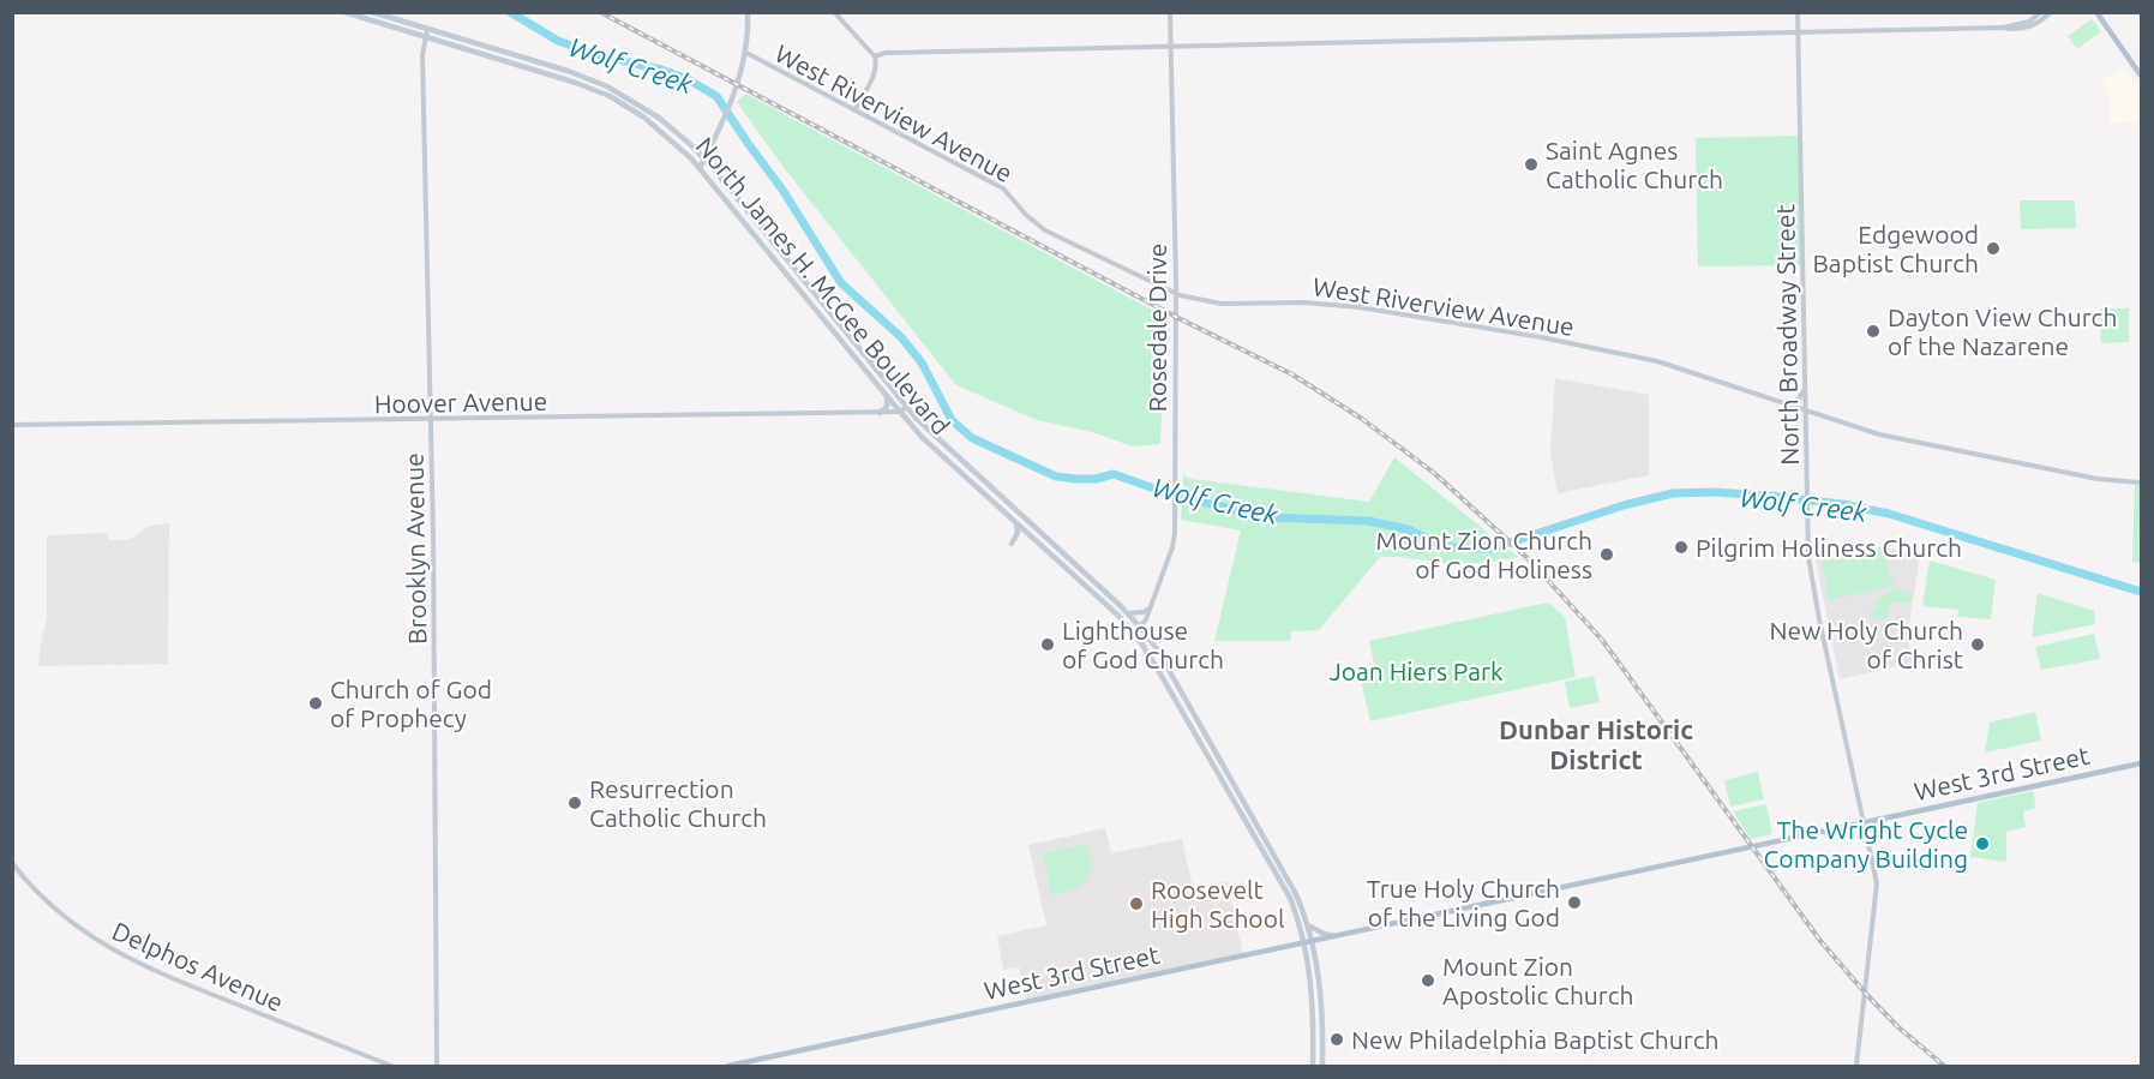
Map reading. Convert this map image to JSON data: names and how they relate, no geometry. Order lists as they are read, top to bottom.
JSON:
{
  "streets": {
    "main road": ["North James H. McGee Boulevard", "West 3rd Street"],
    "street": [
      "West Riverview Avenue",
      "Rosedale Drive",
      "North Broadway Street",
      "Hoover Avenue",
      "Brooklyn Avenue",
      "Delphos Avenue"
    ]
  },
  "crossings": [
    ["West Riverview Avenue", "Rosedale Drive"],
    ["West Riverview Avenue", "North Broadway Street"],
    ["North James H. McGee Boulevard", "Rosedale Drive"],
    ["North James H. McGee Boulevard", "Hoover Avenue"],
    ["North James H. McGee Boulevard", "Brooklyn Avenue"],
    ["North James H. McGee Boulevard", "West 3rd Street"],
    ["North Broadway Street", "West 3rd Street"],
    ["Hoover Avenue", "Brooklyn Avenue"]
  ],
  "districts": ["Dunbar Historic District"],
  "water": ["Wolf Creek"],
  "parks": ["Joan Hiers Park"],
  "places": [
    "Saint Agnes Catholic Church",
    "Edgewood Baptist Church",
    "Dayton View Church of the Nazarene",
    "Pilgrim Holiness Church",
    "Mount Zion Church of God Holiness",
    "Lighthouse of God Church",
    "New Holy Church of Christ",
    "Church of God of Prophecy",
    "Resurrection Catholic Church",
    "The Wright Cycle Company Building",
    "True Holy Church of the Living God",
    "Roosevelt High School",
    "Mount Zion Apostolic Church",
    "New Philadelphia Baptist Church"
  ]
}
